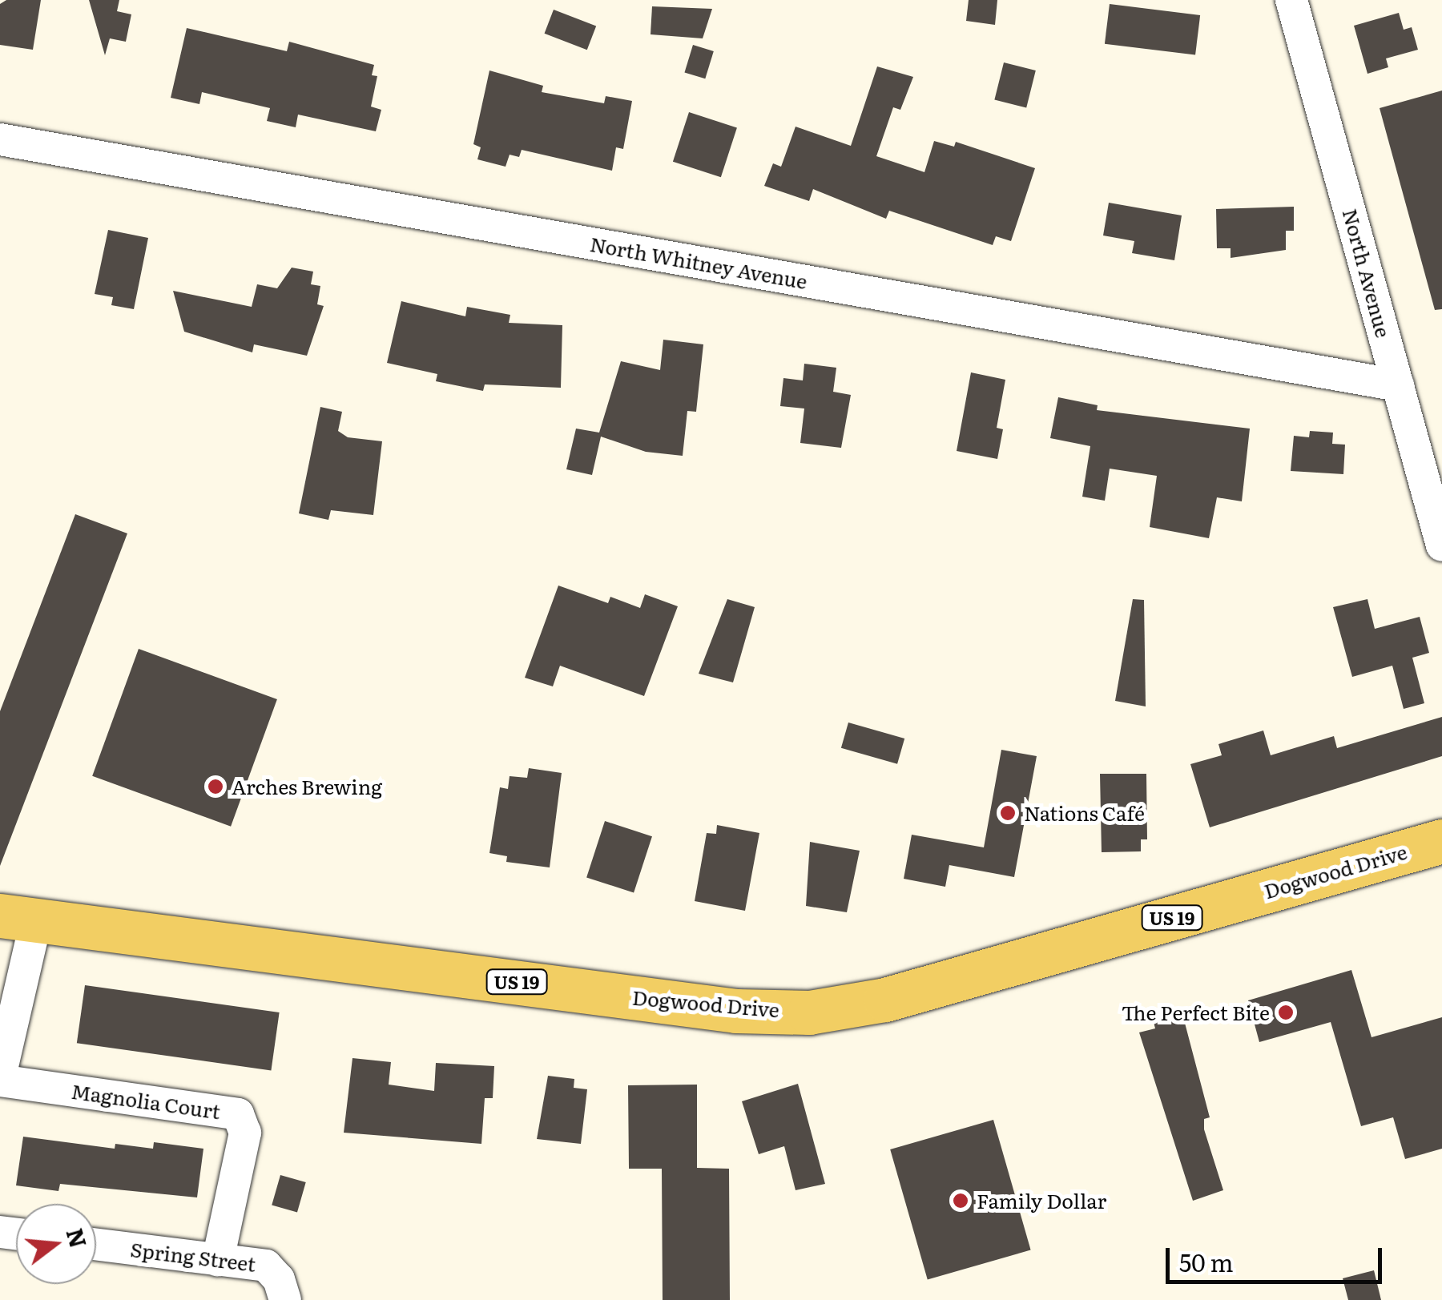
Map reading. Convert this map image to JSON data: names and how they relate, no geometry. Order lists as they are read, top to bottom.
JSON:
{
  "streets": {
    "main road": ["Dogwood Drive", "US 19"],
    "street": [
      "North Whitney Avenue",
      "North Avenue",
      "Magnolia Court",
      "Spring Street"
    ]
  },
  "crossings": [
    ["North Whitney Avenue", "North Avenue"],
    ["Magnolia Court", "Spring Street"]
  ],
  "places": [
    "Arches Brewing",
    "Nations Café",
    "The Perfect Bite",
    "Family Dollar"
  ],
  "scale_bar": "50 m",
  "north": "right"
}
